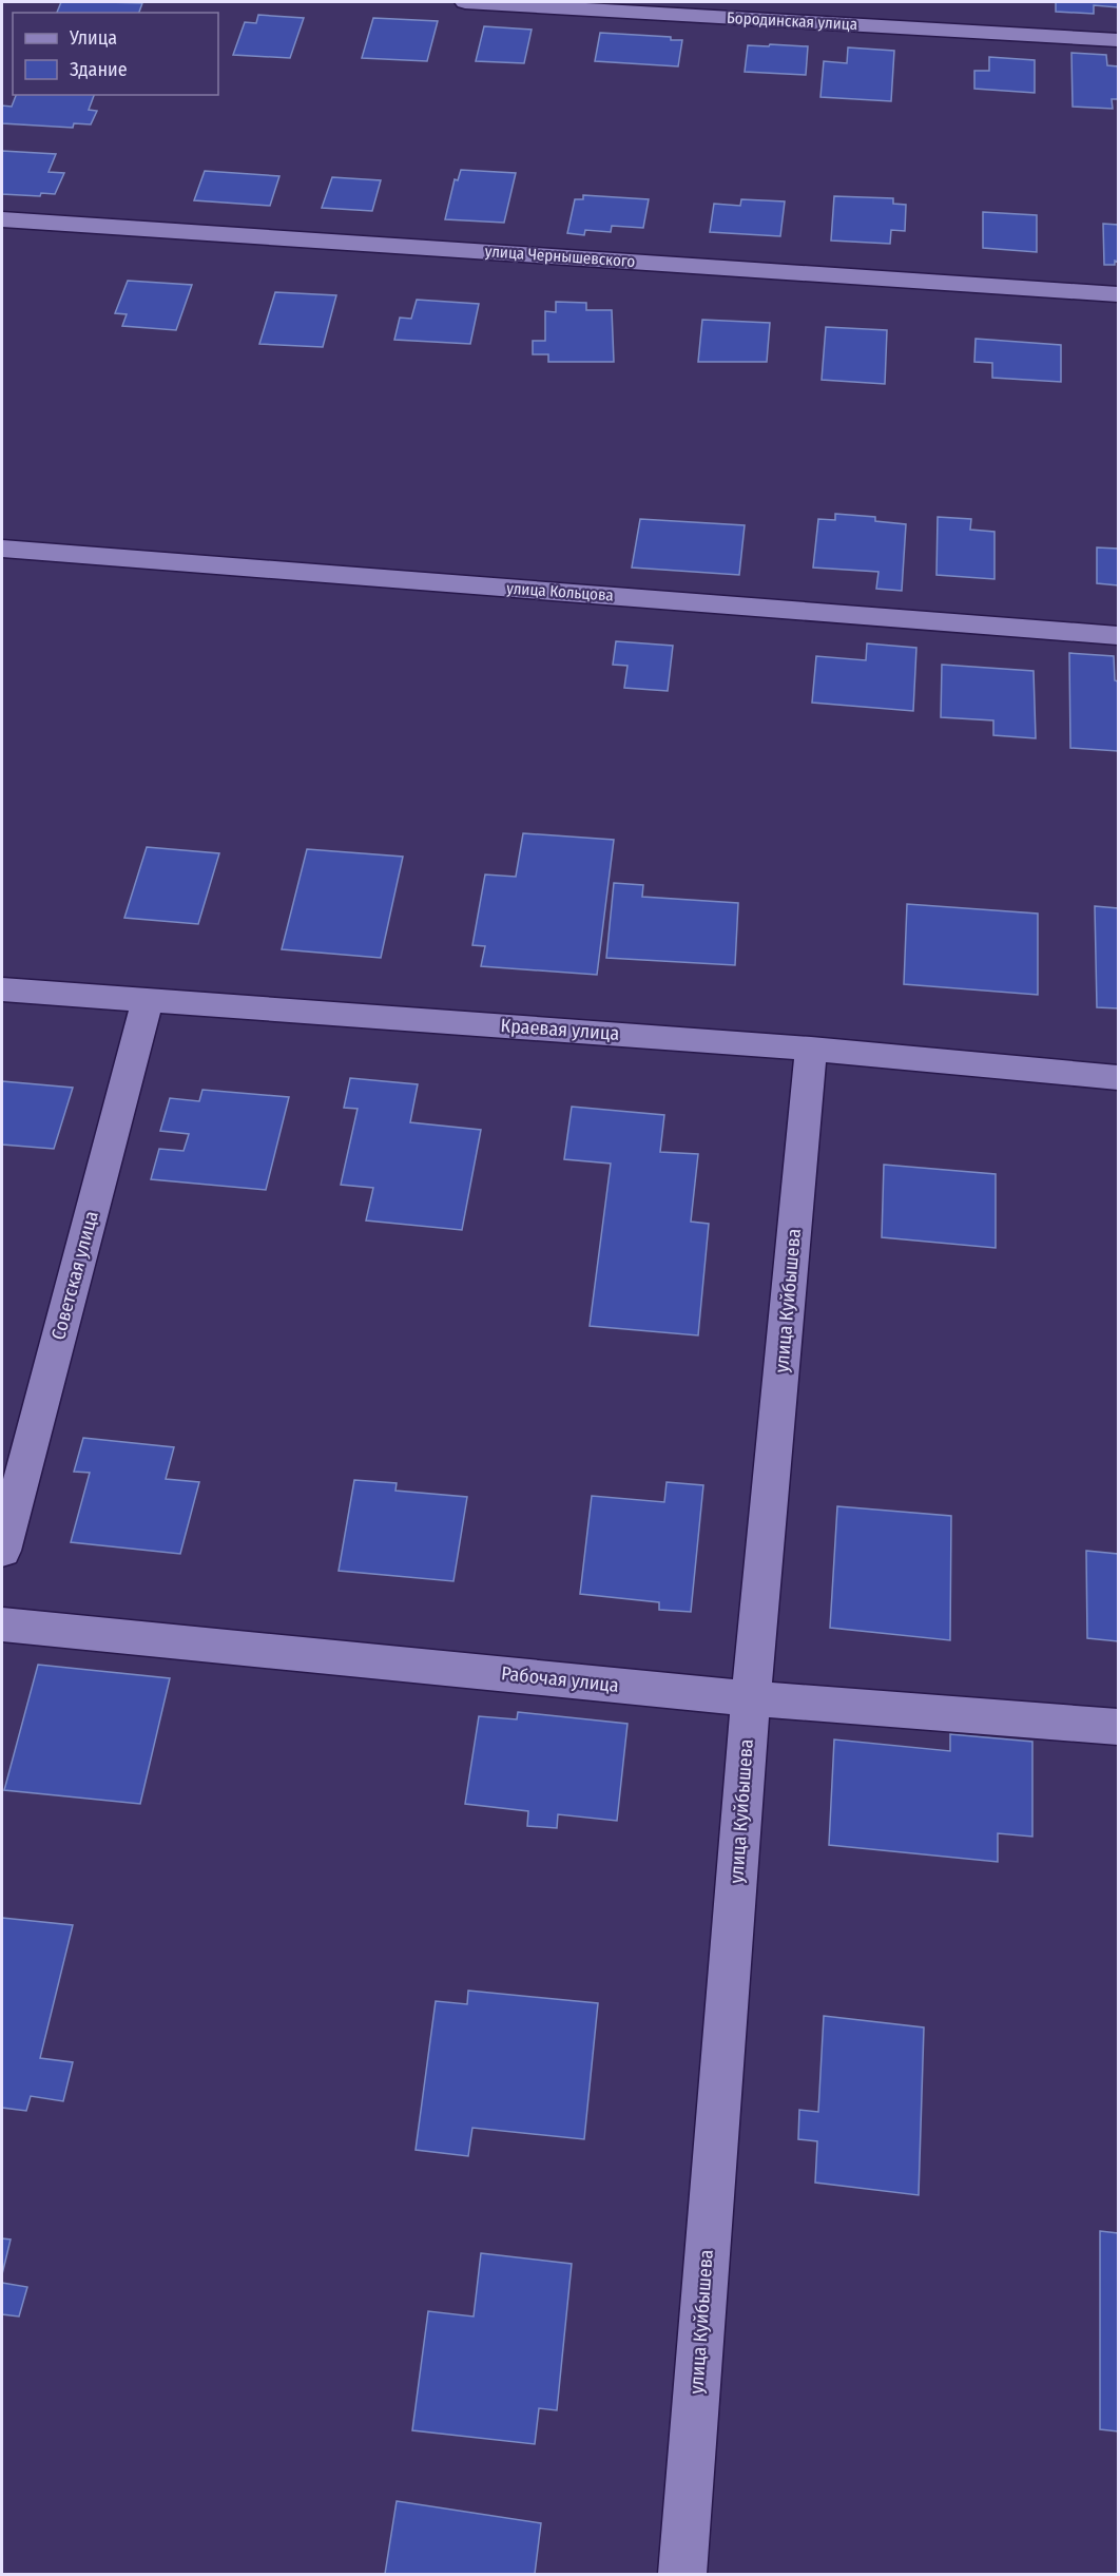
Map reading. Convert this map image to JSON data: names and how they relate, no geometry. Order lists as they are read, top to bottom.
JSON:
{
  "streets": {
    "street": [
      "Бородинская улица",
      "улица Чернышевского",
      "улица Кольцова",
      "Краевая улица",
      "Советская улица",
      "улица Куйбышева",
      "Рабочая улица"
    ]
  },
  "crossings": [
    ["Краевая улица", "Советская улица"],
    ["Краевая улица", "улица Куйбышева"],
    ["улица Куйбышева", "Рабочая улица"]
  ],
  "legend": ["Улица", "Здание"]
}
